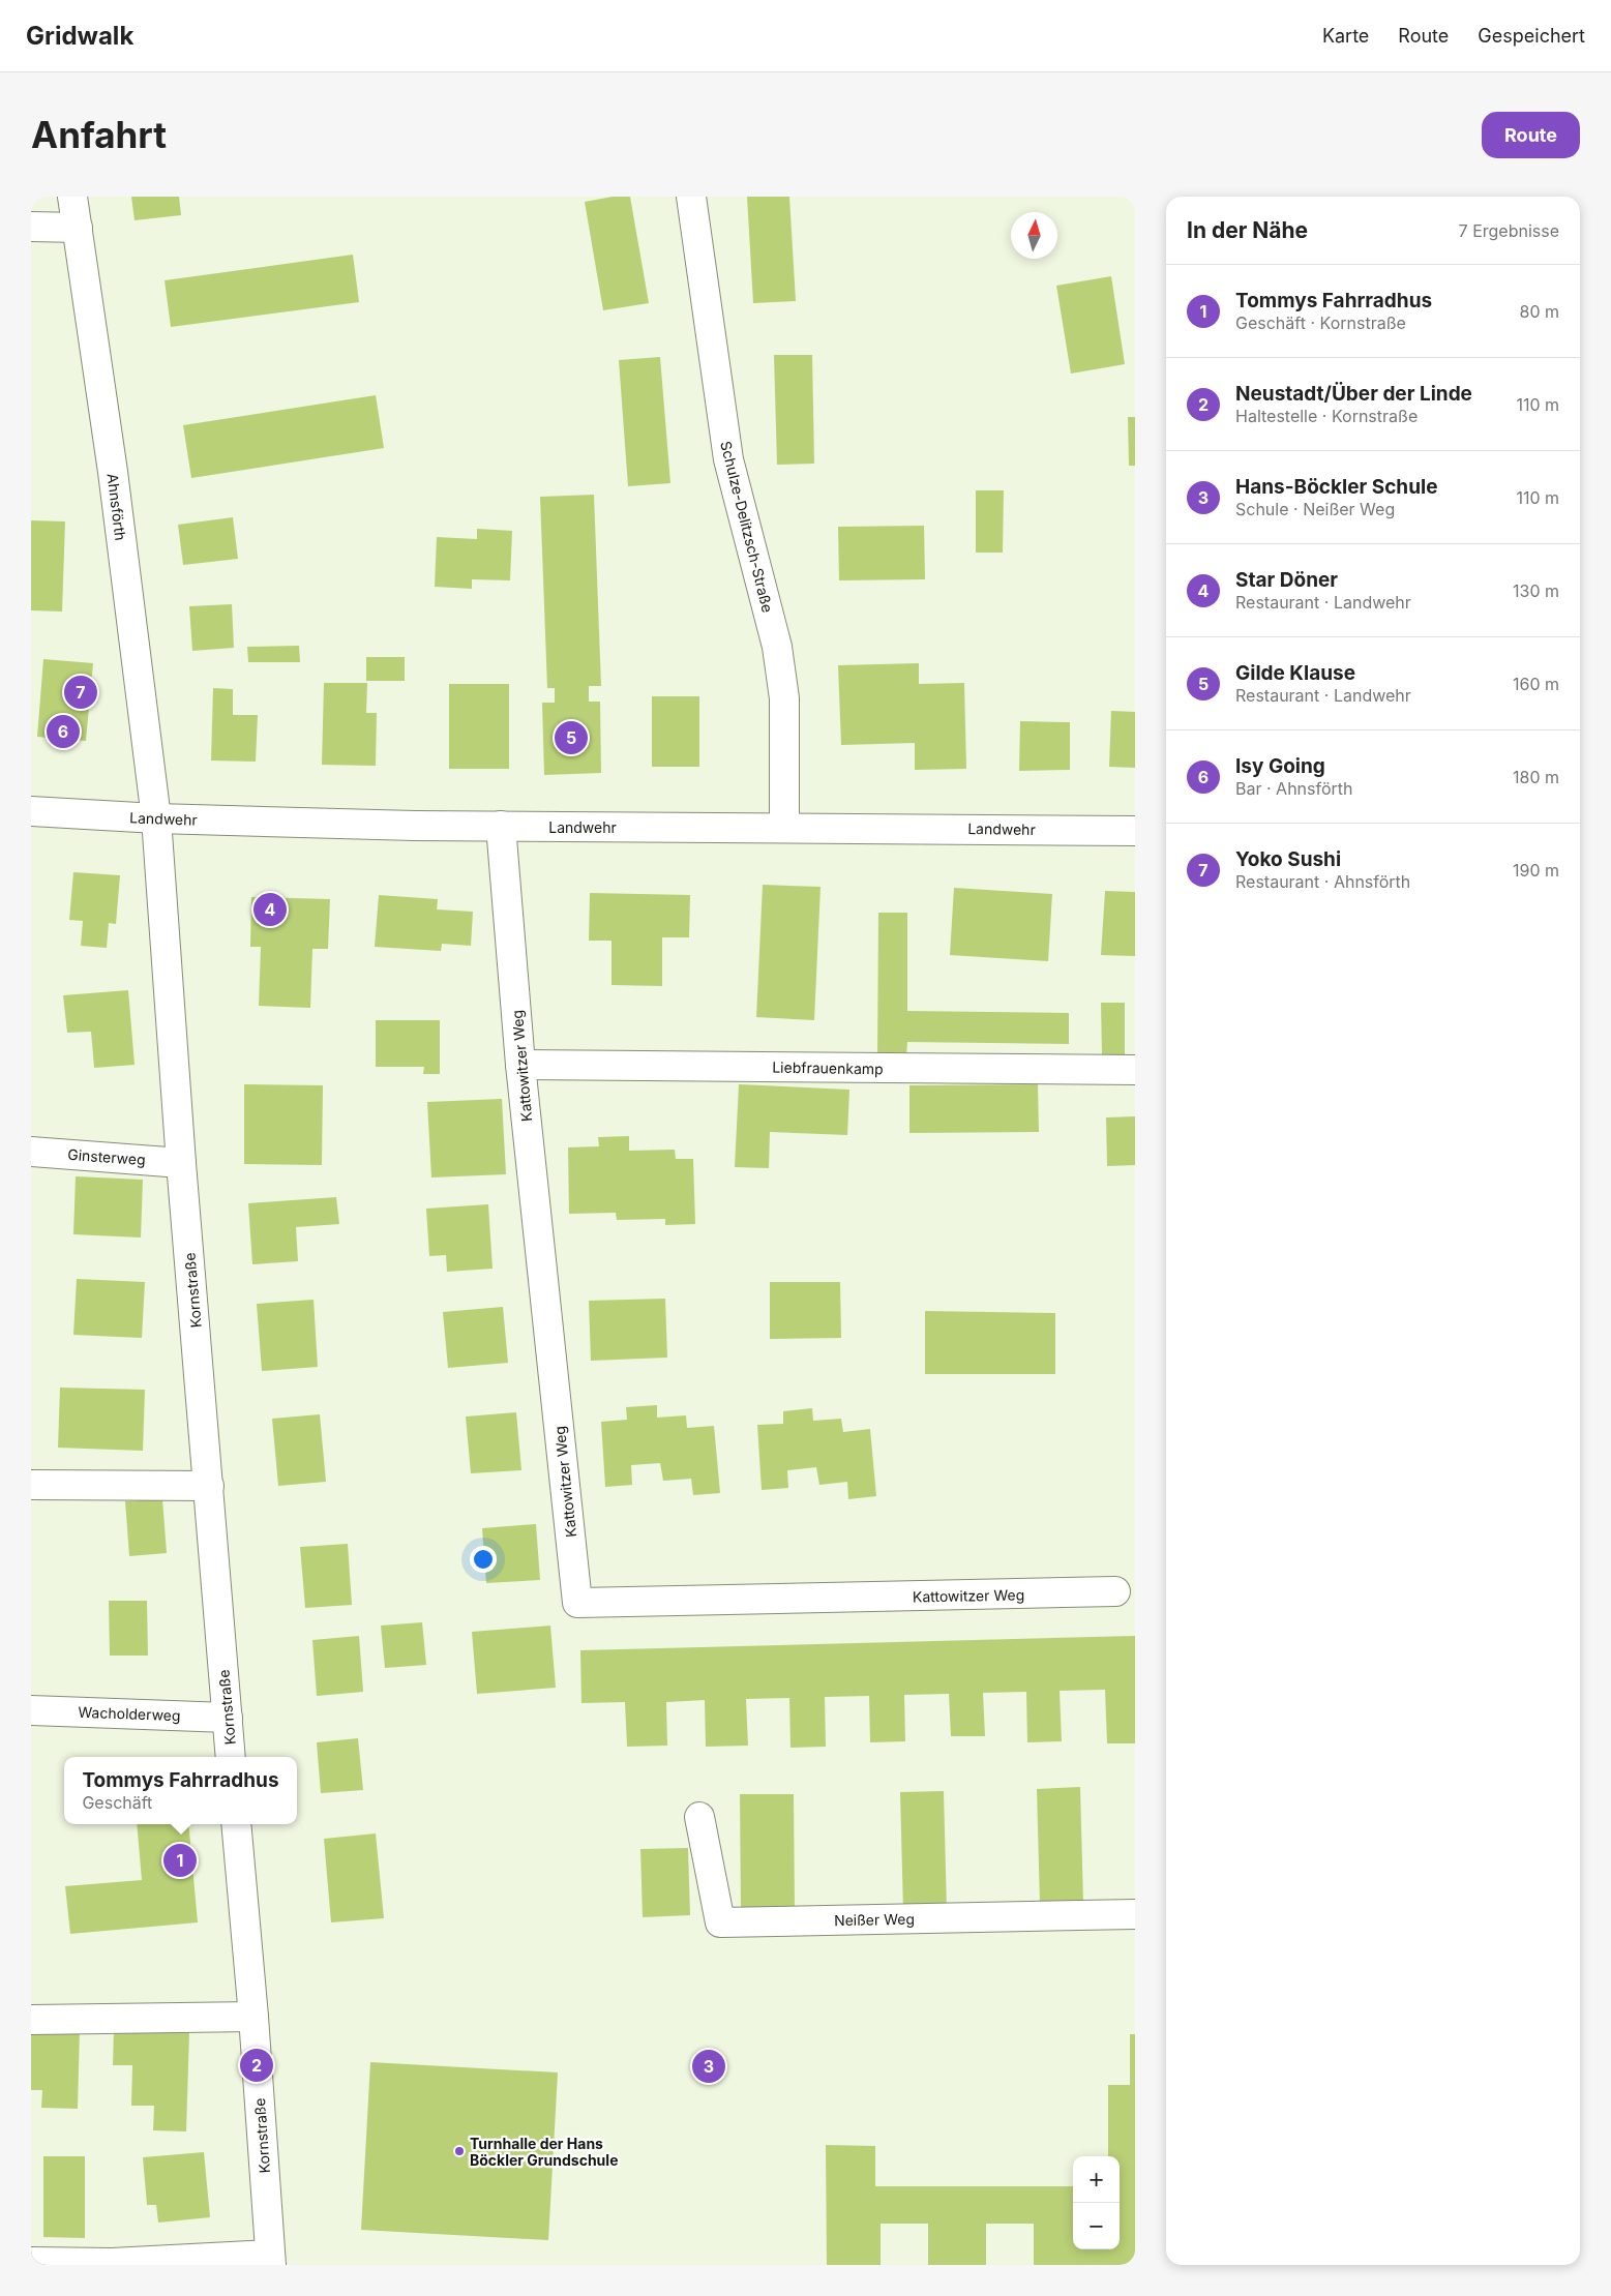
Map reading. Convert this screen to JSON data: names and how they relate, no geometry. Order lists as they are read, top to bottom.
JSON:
{
  "streets": {
    "street": [
      "Ahnsförth",
      "Schulze-Delitzsch-Straße",
      "Landwehr",
      "Kattowitzer Weg",
      "Liebfrauenkamp",
      "Ginsterweg",
      "Kornstraße",
      "Wacholderweg",
      "Neißer Weg"
    ]
  },
  "crossings": [
    ["Ahnsförth", "Landwehr"],
    ["Ahnsförth", "Kornstraße"],
    ["Schulze-Delitzsch-Straße", "Landwehr"],
    ["Landwehr", "Kattowitzer Weg"],
    ["Landwehr", "Kornstraße"],
    ["Kattowitzer Weg", "Liebfrauenkamp"],
    ["Ginsterweg", "Kornstraße"],
    ["Kornstraße", "Wacholderweg"]
  ],
  "places": ["Turnhalle der Hans Böckler Grundschule"],
  "north": "top",
  "page": {
    "header": "Gridwalk",
    "nav": ["Karte", "Route", "Gespeichert"],
    "buttons": "Route",
    "title": "Anfahrt",
    "heading": ["In der Nähe", "7 Ergebnisse"],
    "list": [
      {
        "mark": "1",
        "name": "Tommys Fahrradhus",
        "note": "Geschäft · Kornstraße",
        "value": "80 m"
      },
      {
        "mark": "2",
        "name": "Neustadt/Über der Linde",
        "note": "Haltestelle · Kornstraße",
        "value": "110 m"
      },
      {
        "mark": "3",
        "name": "Hans-Böckler Schule",
        "note": "Schule · Neißer Weg",
        "value": "110 m"
      },
      {
        "mark": "4",
        "name": "Star Döner",
        "note": "Restaurant · Landwehr",
        "value": "130 m"
      },
      {
        "mark": "5",
        "name": "Gilde Klause",
        "note": "Restaurant · Landwehr",
        "value": "160 m"
      },
      {
        "mark": "6",
        "name": "Isy Going",
        "note": "Bar · Ahnsförth",
        "value": "180 m"
      },
      {
        "mark": "7",
        "name": "Yoko Sushi",
        "note": "Restaurant · Ahnsförth",
        "value": "190 m"
      }
    ],
    "pins": [
      "7",
      "6",
      "5",
      "4",
      "1",
      "2",
      "3"
    ],
    "popup": ["Tommys Fahrradhus", "Geschäft"],
    "map_buttons": ["+", "−"]
  }
}
